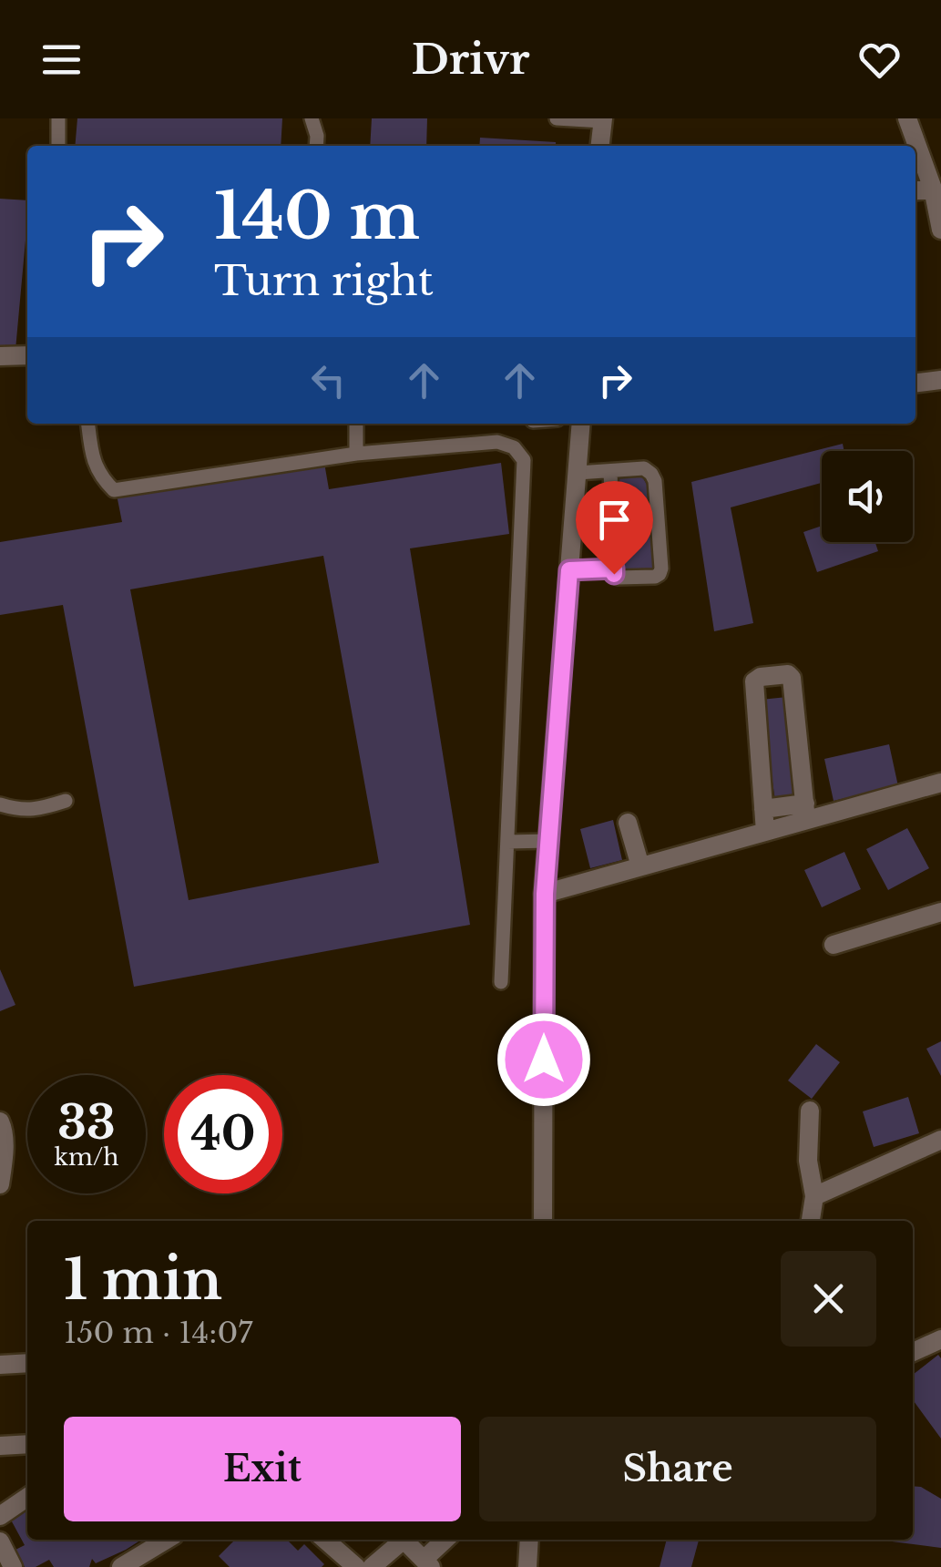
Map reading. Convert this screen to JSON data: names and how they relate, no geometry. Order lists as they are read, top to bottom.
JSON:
{
  "page": {
    "header": "Drivr",
    "turn": ["140 m", "Turn right"],
    "speed": "33 km/h",
    "limit": "40",
    "heading": ["1 min", "150 m · 14:07"],
    "buttons": ["Exit", "Share"]
  }
}
